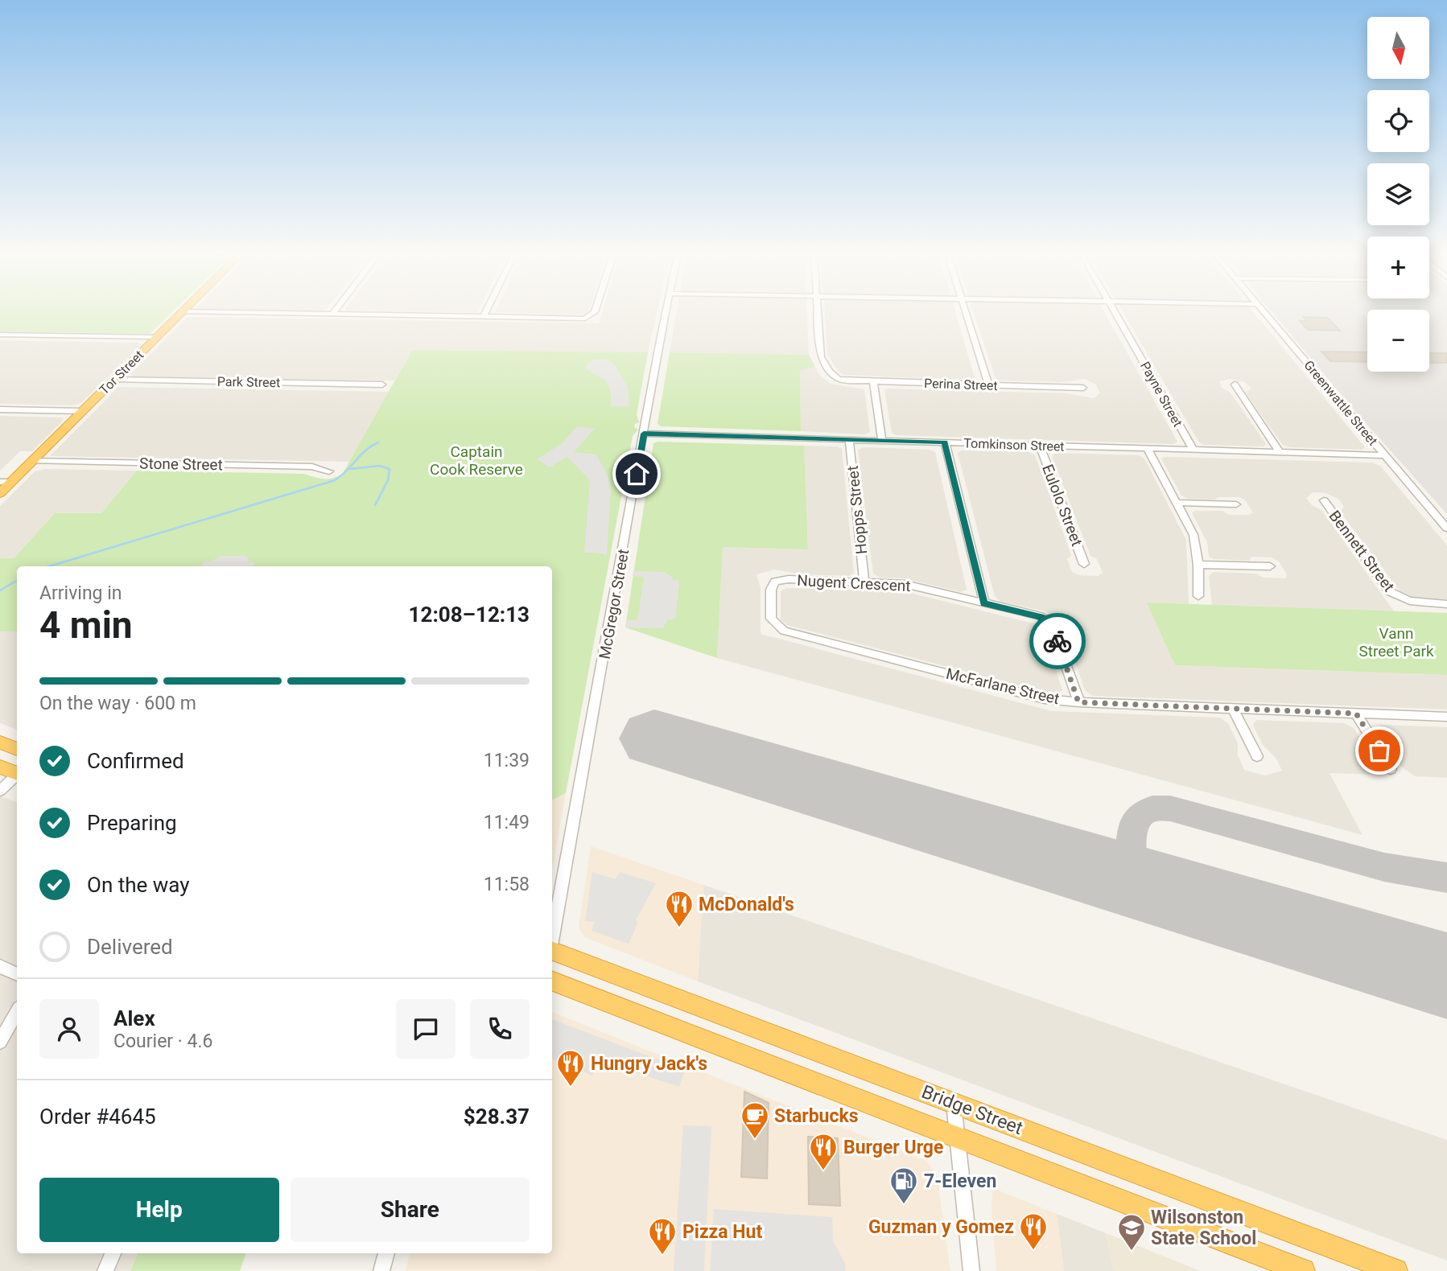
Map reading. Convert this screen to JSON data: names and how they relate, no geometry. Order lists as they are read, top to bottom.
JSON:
{
  "streets": {
    "highway": ["Tor Street", "Bridge Street"],
    "street": [
      "Park Street",
      "Perina Street",
      "Payne Street",
      "Greenwattle Street",
      "Tomkinson Street",
      "Stone Street",
      "Eulolo Street",
      "Hopps Street",
      "Bennett Street",
      "Nugent Crescent",
      "McGregor Street",
      "McFarlane Street"
    ]
  },
  "crossings": [
    ["Tor Street", "Park Street"],
    ["Tor Street", "Stone Street"],
    ["Payne Street", "Tomkinson Street"],
    ["Greenwattle Street", "Tomkinson Street"],
    ["Tomkinson Street", "Eulolo Street"],
    ["Tomkinson Street", "Hopps Street"],
    ["Tomkinson Street", "McGregor Street"],
    ["Hopps Street", "Nugent Crescent"],
    ["Nugent Crescent", "McFarlane Street"]
  ],
  "parks": ["Captain Cook Reserve", "Vann Street Park"],
  "places": {
    "restaurant": [
      "McDonald's",
      "Hungry Jack's",
      "Burger Urge",
      "Guzman y Gomez",
      "Pizza Hut"
    ],
    "cafe": ["Starbucks"],
    "fuel station": ["7-Eleven"],
    "school or university": ["Wilsonston State School"]
  },
  "north": "bottom",
  "page": {
    "map_buttons": ["+", "−"],
    "heading": ["4 min", "Arriving in", "12:08–12:13"],
    "panel": [
      "Alex",
      "Courier · 4.6",
      "Order #4645",
      "$28.37"
    ],
    "bar": "On the way · 600 m",
    "list": [
      ["Confirmed", "11:39"],
      ["Preparing", "11:49"],
      ["On the way", "11:58"],
      "Delivered"
    ],
    "buttons": ["Help", "Share"]
  }
}
